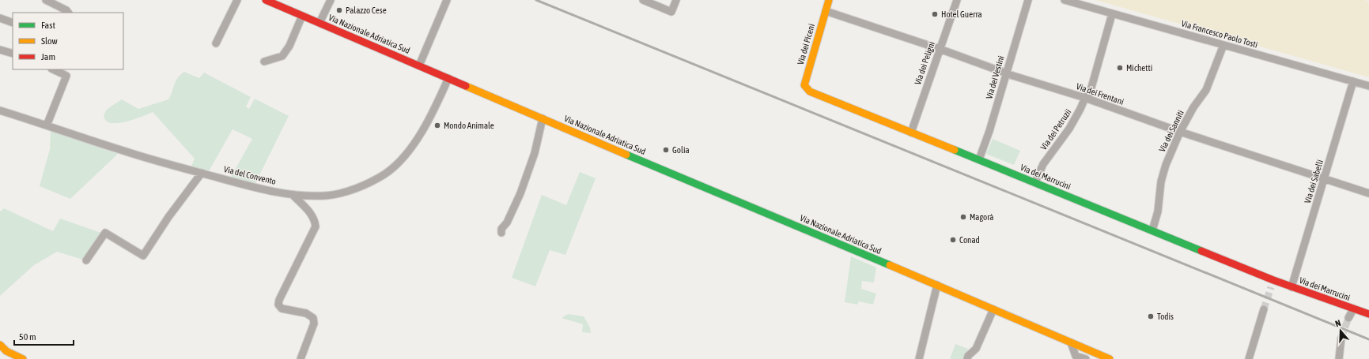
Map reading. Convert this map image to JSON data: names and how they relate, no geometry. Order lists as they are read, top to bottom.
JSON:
{
  "streets": {
    "main road": ["Via Nazionale Adriatica Sud", "Via dei Piceni", "Via dei Marrucini"],
    "street": [
      "Via Francesco Paolo Tosti",
      "Via dei Peligni",
      "Via dei Vestini",
      "Via dei Frentani",
      "Via dei Petruzii",
      "Via dei Sanniti",
      "Via del Convento",
      "Via dei Sabelli"
    ]
  },
  "crossings": [
    ["Via Nazionale Adriatica Sud", "Via del Convento"],
    ["Via Francesco Paolo Tosti", "Via dei Petruzii"],
    ["Via Francesco Paolo Tosti", "Via dei Sanniti"],
    ["Via Francesco Paolo Tosti", "Via dei Sabelli"],
    ["Via dei Piceni", "Via dei Frentani"],
    ["Via dei Piceni", "Via dei Marrucini"],
    ["Via dei Peligni", "Via dei Frentani"],
    ["Via dei Peligni", "Via dei Marrucini"],
    ["Via dei Vestini", "Via dei Frentani"],
    ["Via dei Vestini", "Via dei Marrucini"],
    ["Via dei Frentani", "Via dei Petruzii"],
    ["Via dei Frentani", "Via dei Sanniti"],
    ["Via dei Frentani", "Via dei Sabelli"],
    ["Via dei Petruzii", "Via dei Marrucini"],
    ["Via dei Sanniti", "Via dei Marrucini"],
    ["Via dei Marrucini", "Via dei Sabelli"]
  ],
  "places": [
    "Palazzo Cese",
    "Hotel Guerra",
    "Michetti",
    "Mondo Animale",
    "Golia",
    "Magorà",
    "Conad",
    "Todis"
  ],
  "legend": ["Fast", "Slow", "Jam"],
  "scale_bar": "50 m",
  "north": "top"
}
